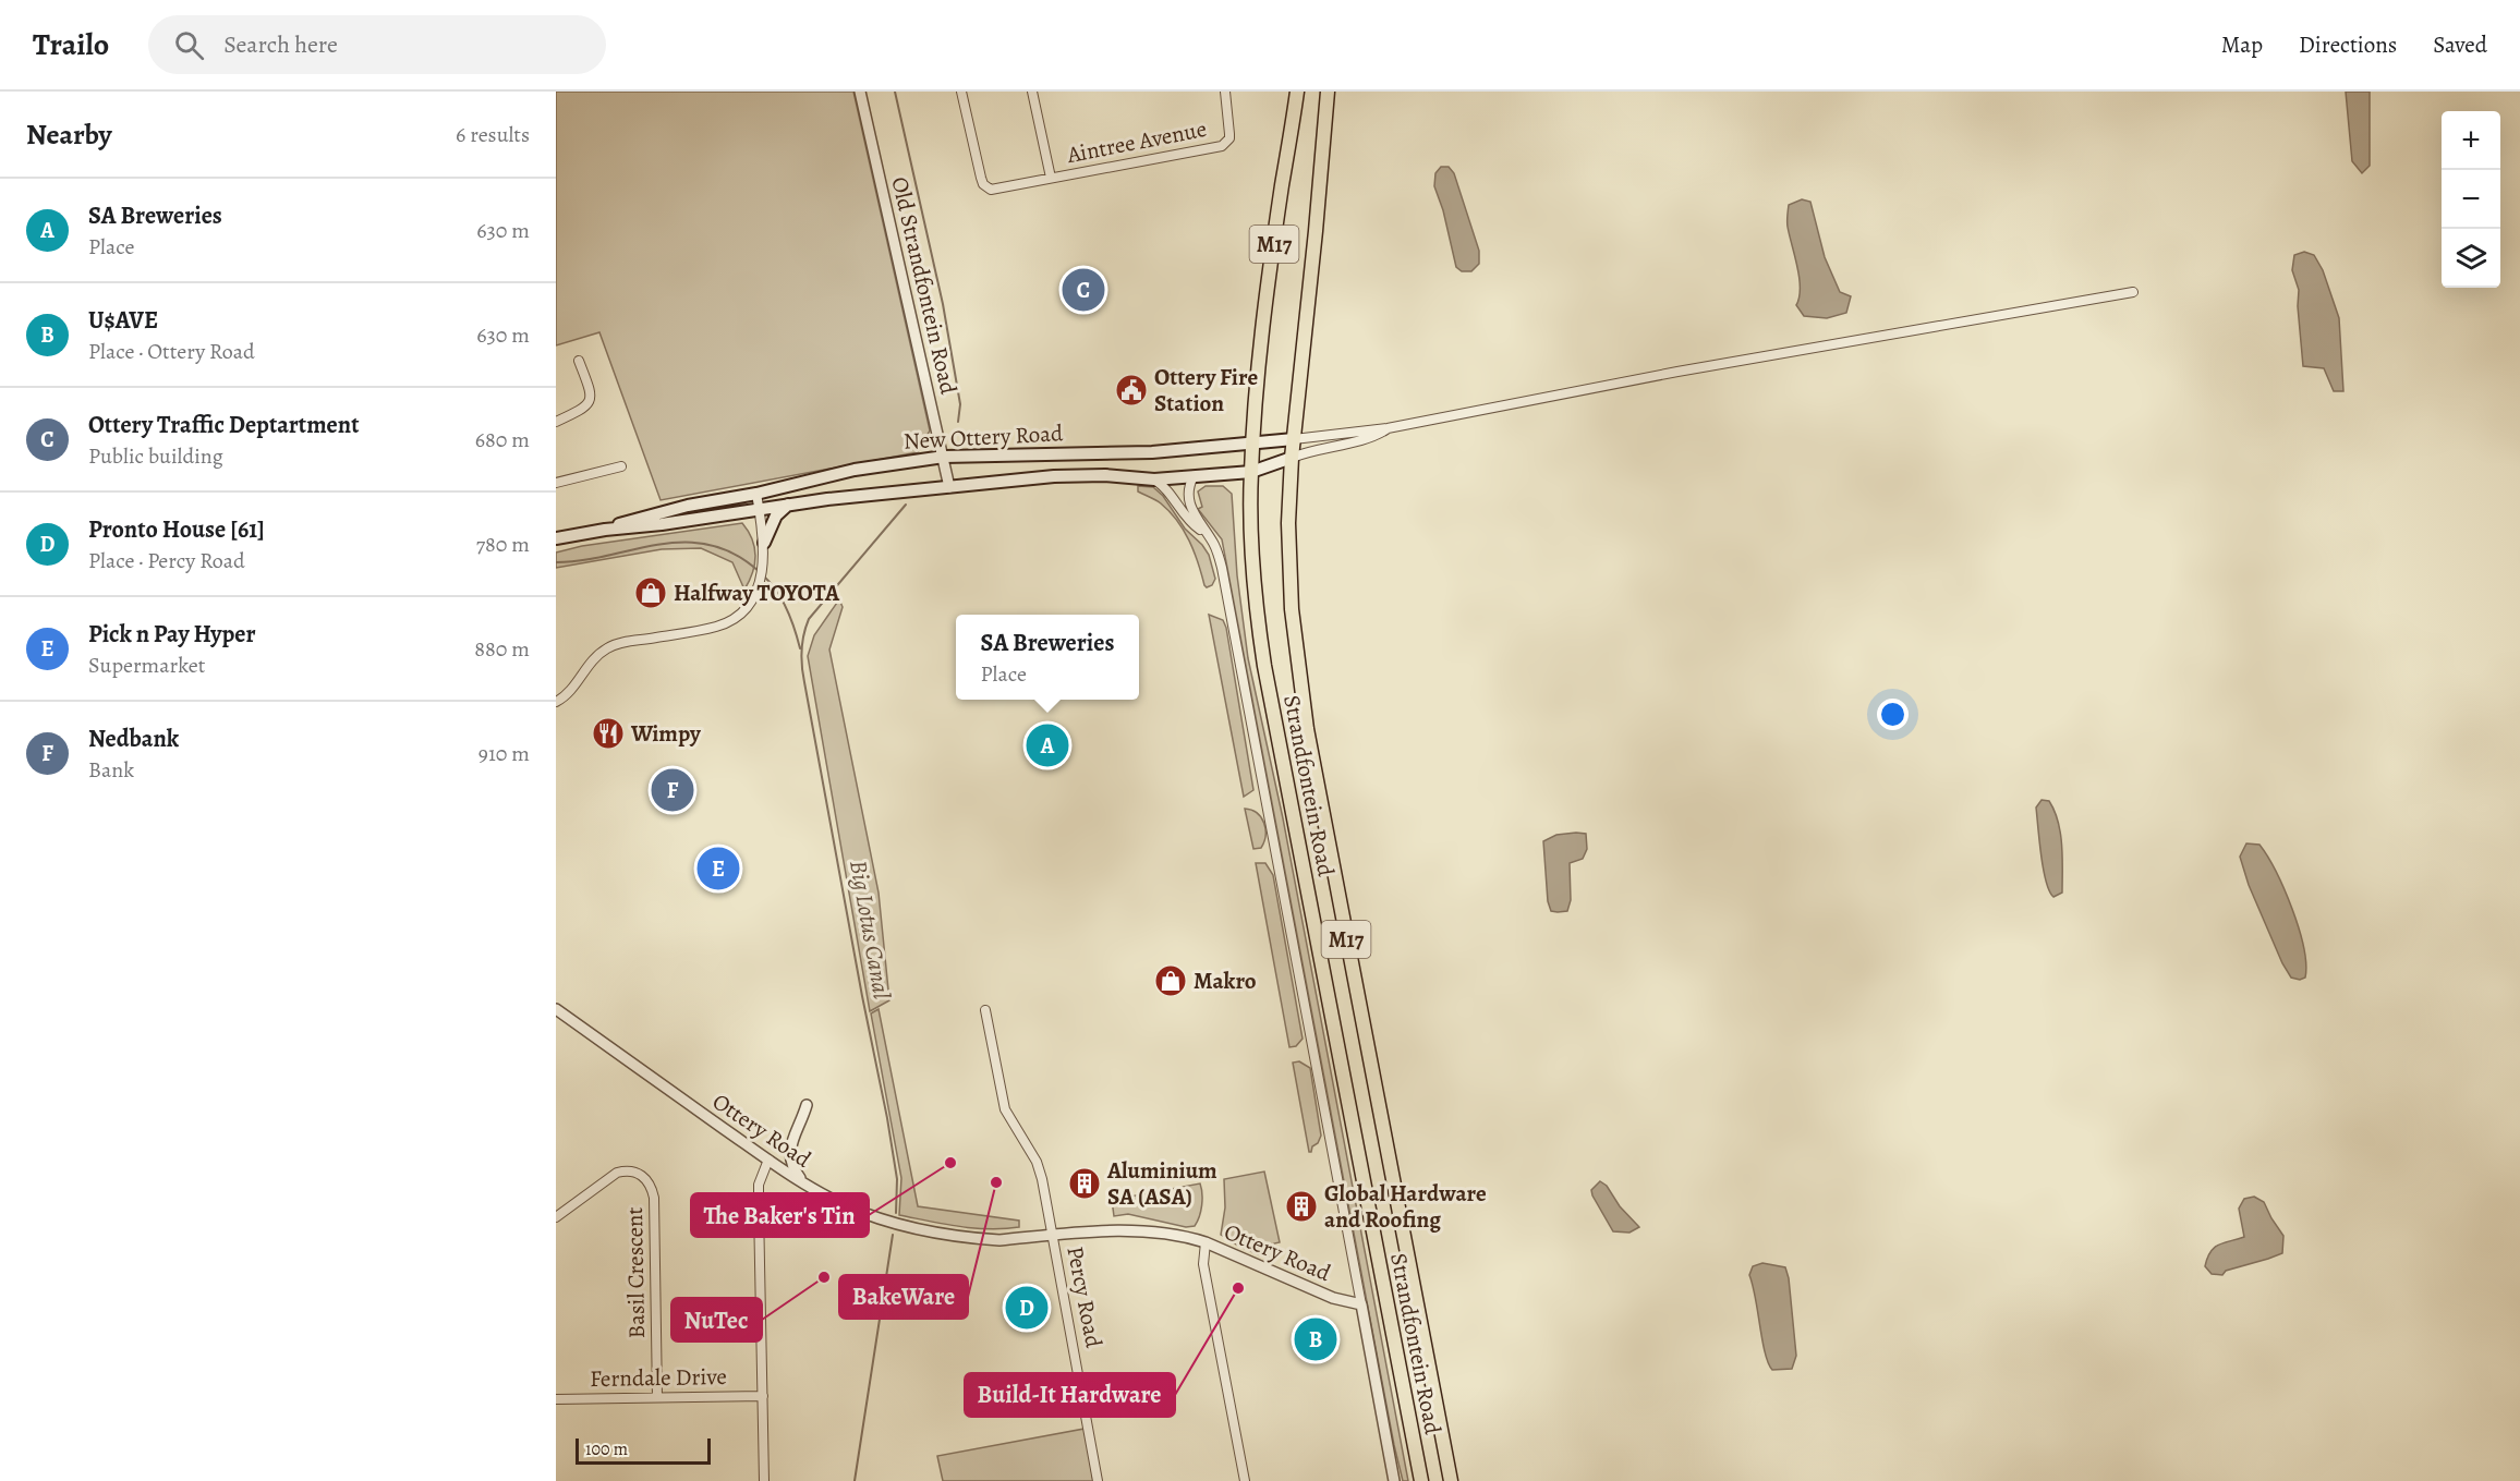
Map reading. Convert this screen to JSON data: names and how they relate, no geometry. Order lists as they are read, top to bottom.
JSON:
{
  "streets": {
    "main road": ["M17", "New Ottery Road", "Strandfontein Road"],
    "street": [
      "Aintree Avenue",
      "Old Strandfontein Road",
      "Ottery Road",
      "Basil Crescent",
      "Percy Road",
      "Ferndale Drive"
    ]
  },
  "crossings": [
    ["Old Strandfontein Road", "New Ottery Road"],
    ["New Ottery Road", "Strandfontein Road"],
    ["Strandfontein Road", "Ottery Road"],
    ["Ottery Road", "Percy Road"],
    ["Basil Crescent", "Ferndale Drive"]
  ],
  "water": ["Big Lotus Canal"],
  "places": {
    "public building": ["Ottery Fire Station"],
    "shop": ["Halfway TOYOTA", "Makro"],
    "restaurant": ["Wimpy"],
    "other": [
      "The Baker's Tin",
      "BakeWare",
      "NuTec",
      "Build-It Hardware"
    ],
    "building": ["Aluminium SA (ASA)", "Global Hardware and Roofing"]
  },
  "scale_bar": "100 m",
  "page": {
    "header": "Trailo",
    "search": "Search here",
    "nav": ["Map", "Directions", "Saved"],
    "heading": ["Nearby", "6 results"],
    "map_buttons": ["+", "−"],
    "list": [
      {
        "mark": "A",
        "name": "SA Breweries",
        "note": "Place",
        "value": "630 m"
      },
      {
        "mark": "B",
        "name": "U$AVE",
        "note": "Place · Ottery Road",
        "value": "630 m"
      },
      {
        "mark": "C",
        "name": "Ottery Traffic Deptartment",
        "note": "Public building",
        "value": "680 m"
      },
      {
        "mark": "D",
        "name": "Pronto House [61]",
        "note": "Place · Percy Road",
        "value": "780 m"
      },
      {
        "mark": "E",
        "name": "Pick n Pay Hyper",
        "note": "Supermarket",
        "value": "880 m"
      },
      {
        "mark": "F",
        "name": "Nedbank",
        "note": "Bank",
        "value": "910 m"
      }
    ],
    "pins": [
      "C",
      "A",
      "F",
      "E",
      "D",
      "B"
    ],
    "popup": ["SA Breweries", "Place"],
    "scale": "100 m"
  }
}
